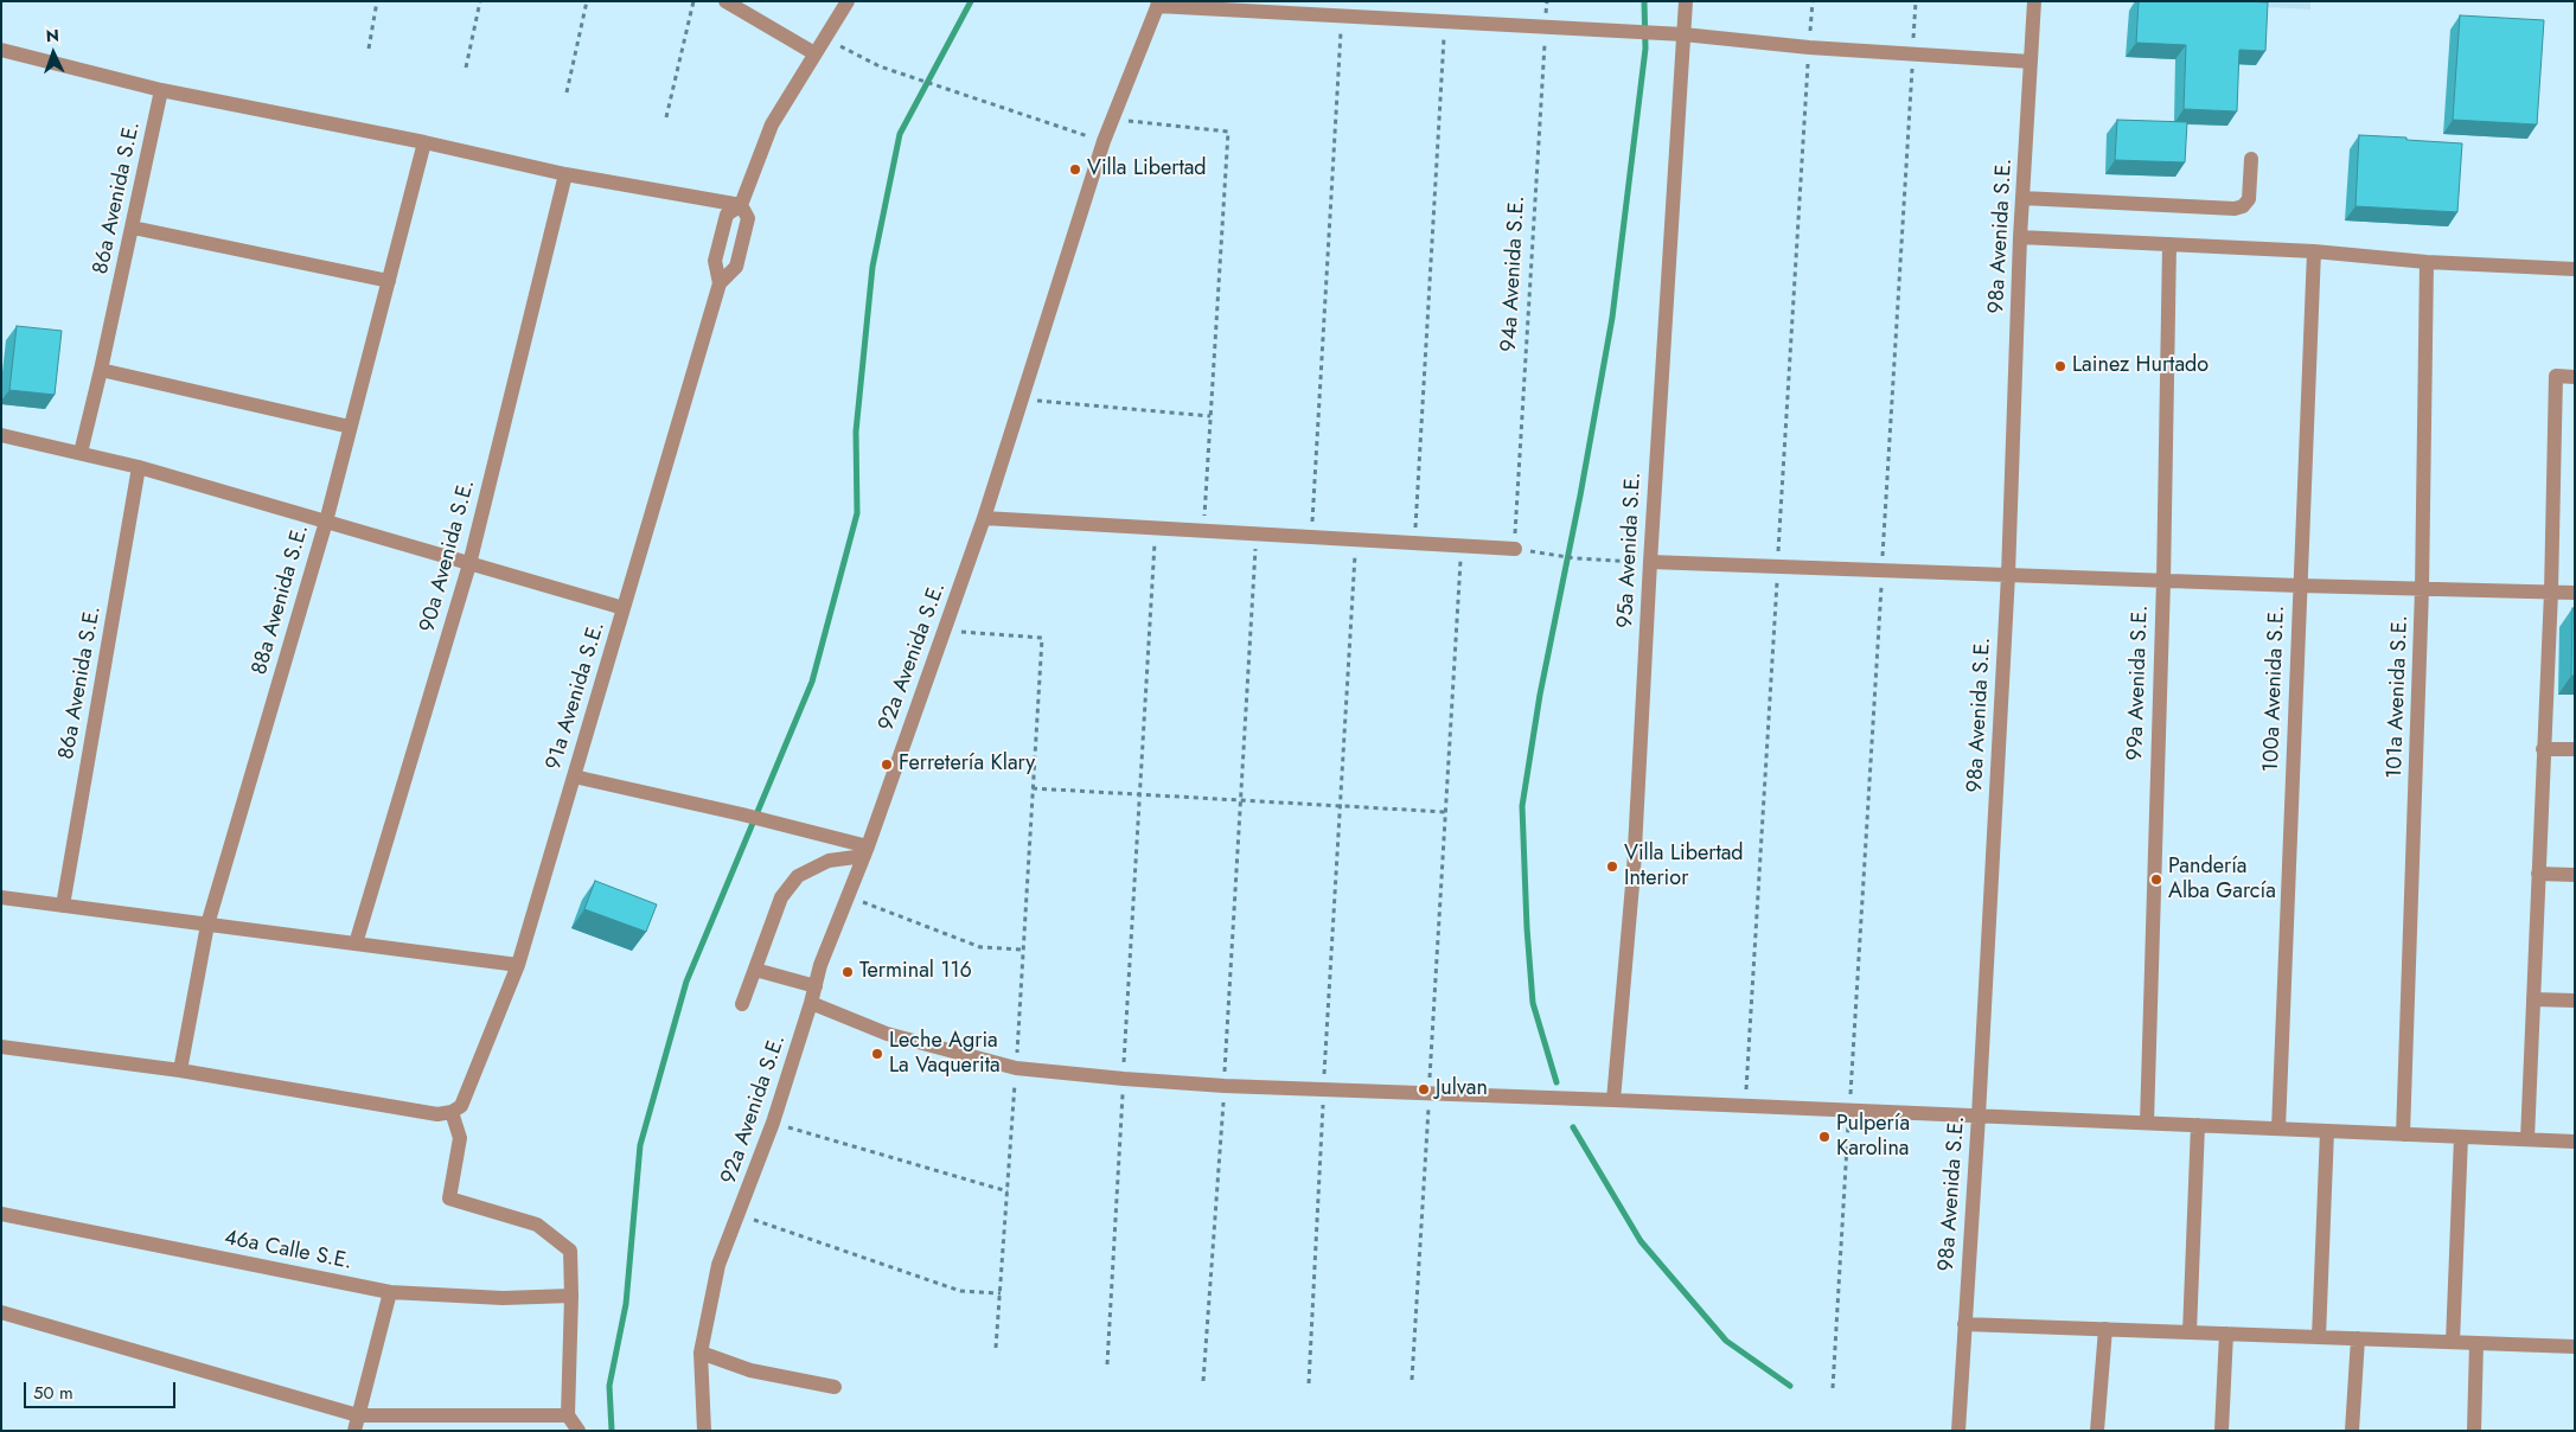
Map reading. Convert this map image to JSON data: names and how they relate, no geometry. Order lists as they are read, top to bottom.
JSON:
{
  "streets": {
    "street": [
      "86a Avenida S.E.",
      "98a Avenida S.E.",
      "95a Avenida S.E.",
      "90a Avenida S.E.",
      "88a Avenida S.E.",
      "92a Avenida S.E.",
      "99a Avenida S.E.",
      "100a Avenida S.E.",
      "91a Avenida S.E.",
      "101a Avenida S.E.",
      "46a Calle S.E."
    ],
    "path": ["94a Avenida S.E."]
  },
  "places": [
    "Villa Libertad",
    "Lainez Hurtado",
    "Ferretería Klary",
    "Villa Libertad Interior",
    "Pandería Alba García",
    "Terminal 116",
    "Leche Agria La Vaquerita",
    "Julvan",
    "Pulpería Karolina"
  ],
  "scale_bar": "50 m",
  "north": "top"
}
